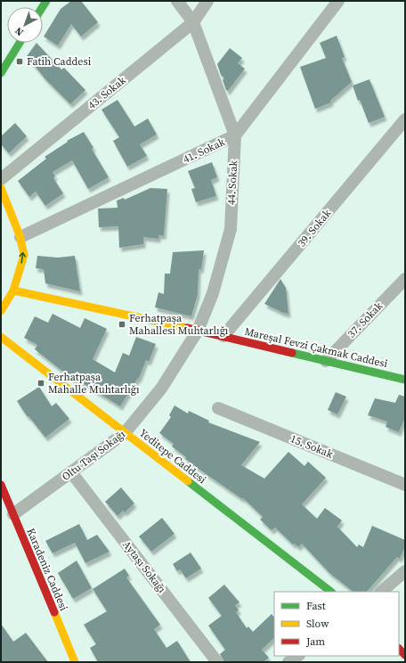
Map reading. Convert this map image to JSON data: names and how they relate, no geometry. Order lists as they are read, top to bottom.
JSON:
{
  "streets": {
    "street": [
      "43. Sokak",
      "41. Sokak",
      "44. Sokak",
      "39. Sokak",
      "37. Sokak",
      "Mareşal Fevzi Çakmak Caddesi",
      "15. Sokak",
      "Oltu Taşı Sokağı",
      "Yeditepe Caddesi",
      "Aytaşı Sokağı",
      "Karadeniz Caddesi"
    ]
  },
  "crossings": [
    ["43. Sokak", "44. Sokak"],
    ["41. Sokak", "44. Sokak"],
    ["44. Sokak", "Mareşal Fevzi Çakmak Caddesi"],
    ["44. Sokak", "Oltu Taşı Sokağı"],
    ["39. Sokak", "Mareşal Fevzi Çakmak Caddesi"],
    ["37. Sokak", "Mareşal Fevzi Çakmak Caddesi"],
    ["Mareşal Fevzi Çakmak Caddesi", "Oltu Taşı Sokağı"],
    ["Oltu Taşı Sokağı", "Yeditepe Caddesi"],
    ["Oltu Taşı Sokağı", "Aytaşı Sokağı"],
    ["Oltu Taşı Sokağı", "Karadeniz Caddesi"]
  ],
  "places": {
    "transit": ["Fatih Caddesi", "Ferhatpaşa Mahallesi Muhtarlığı", "Ferhatpaşa Mahalle Muhtarlığı"]
  },
  "legend": ["Fast", "Slow", "Jam"],
  "north": "bottom left"
}
